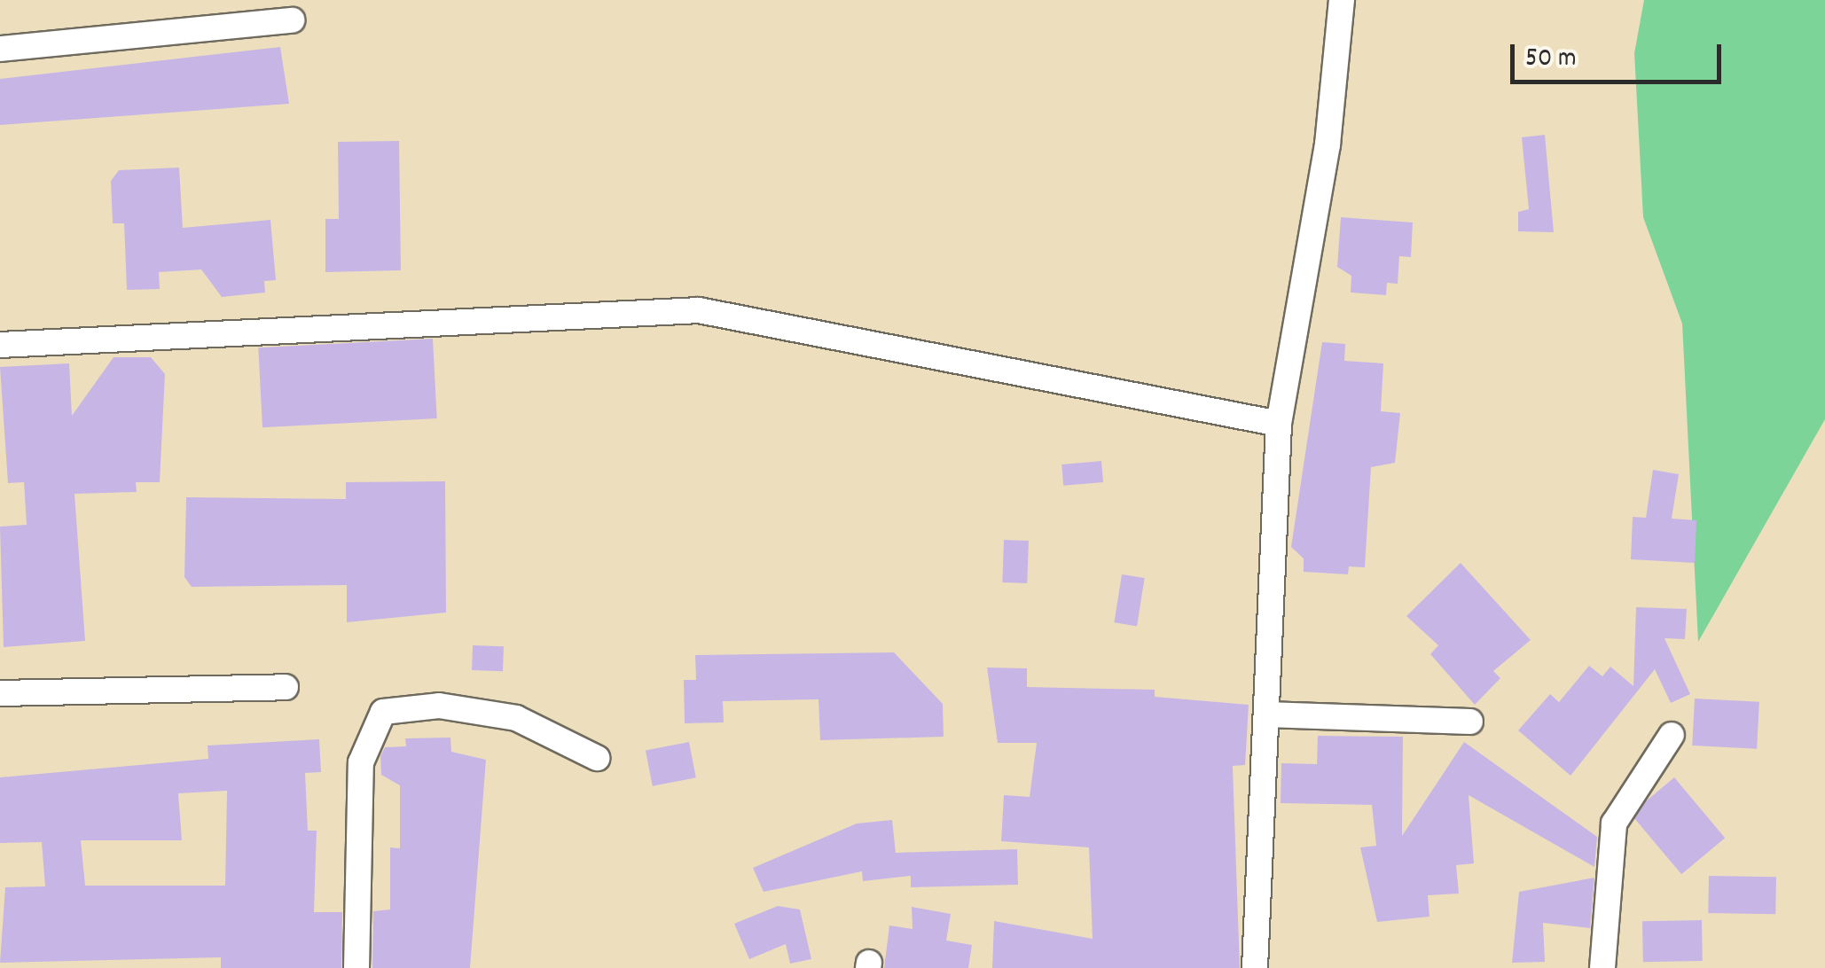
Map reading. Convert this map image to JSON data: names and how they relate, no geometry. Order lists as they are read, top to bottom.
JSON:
{
  "scale_bar": "50 m"
}
